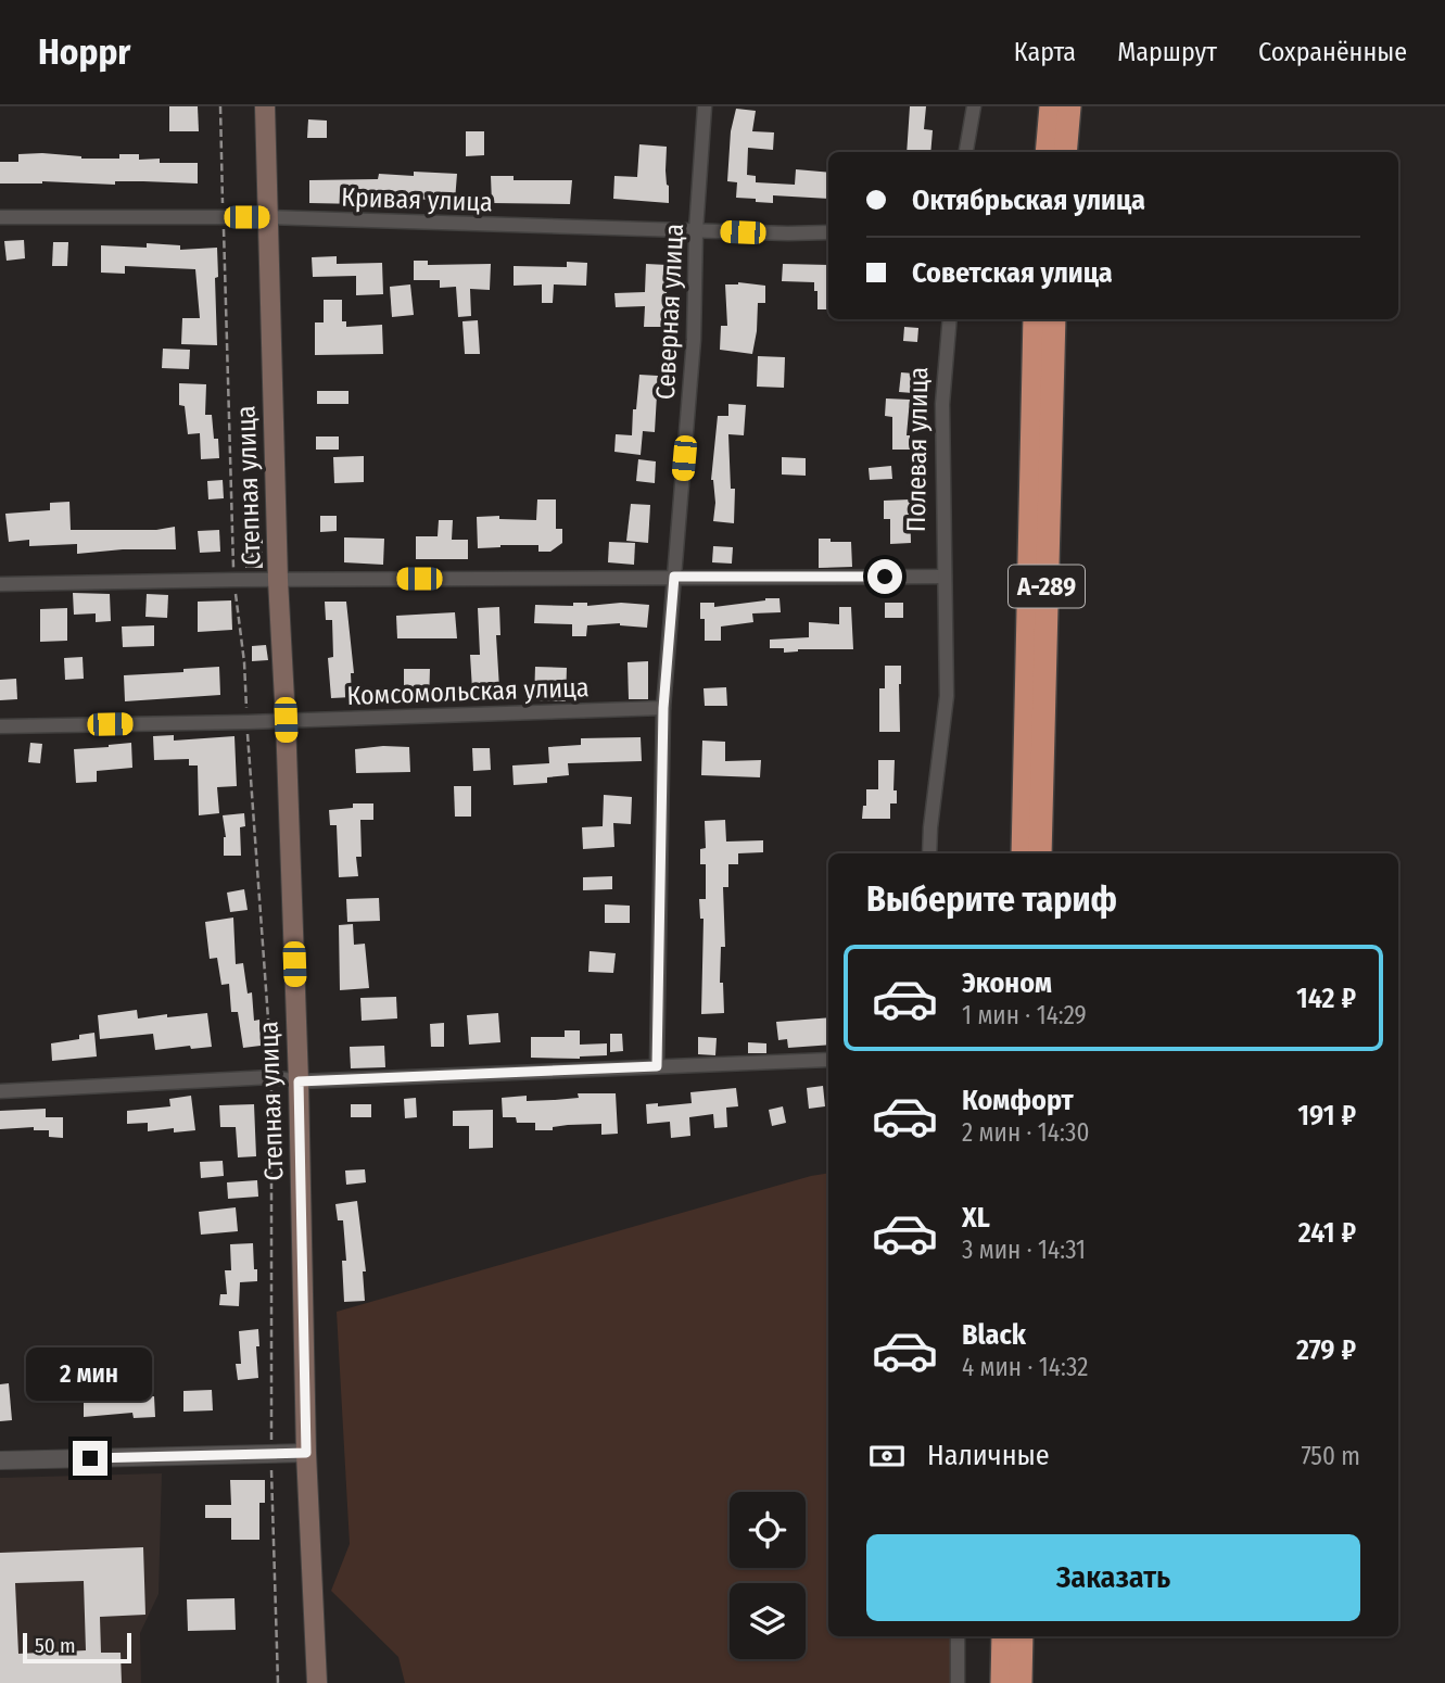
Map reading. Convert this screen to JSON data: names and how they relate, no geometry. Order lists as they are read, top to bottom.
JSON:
{
  "streets": {
    "highway": ["А-289"],
    "main road": ["Степная улица"],
    "street": [
      "Кривая улица",
      "Северная улица",
      "Полевая улица",
      "Комсомольская улица"
    ]
  },
  "crossings": [
    ["Кривая улица", "Северная улица"],
    ["Кривая улица", "Степная улица"],
    ["Северная улица", "Комсомольская улица"],
    ["Степная улица", "Комсомольская улица"]
  ],
  "scale_bar": "50 m",
  "page": {
    "header": "Hoppr",
    "nav": ["Карта", "Маршрут", "Сохранённые"],
    "banner": ["Октябрьская улица", "Советская улица"],
    "heading": "Выберите тариф",
    "list": [
      {
        "name": "Эконом",
        "note": "1 мин · 14:29",
        "value": "142 ₽"
      },
      {
        "name": "Комфорт",
        "note": "2 мин · 14:30",
        "value": "191 ₽"
      },
      {
        "name": "XL",
        "note": "3 мин · 14:31",
        "value": "241 ₽"
      },
      {
        "name": "Black",
        "note": "4 мин · 14:32",
        "value": "279 ₽"
      }
    ],
    "bubble": "2 мин",
    "pay": ["Наличные", "750 m"],
    "buttons": "Заказать",
    "scale": "50 m"
  }
}
